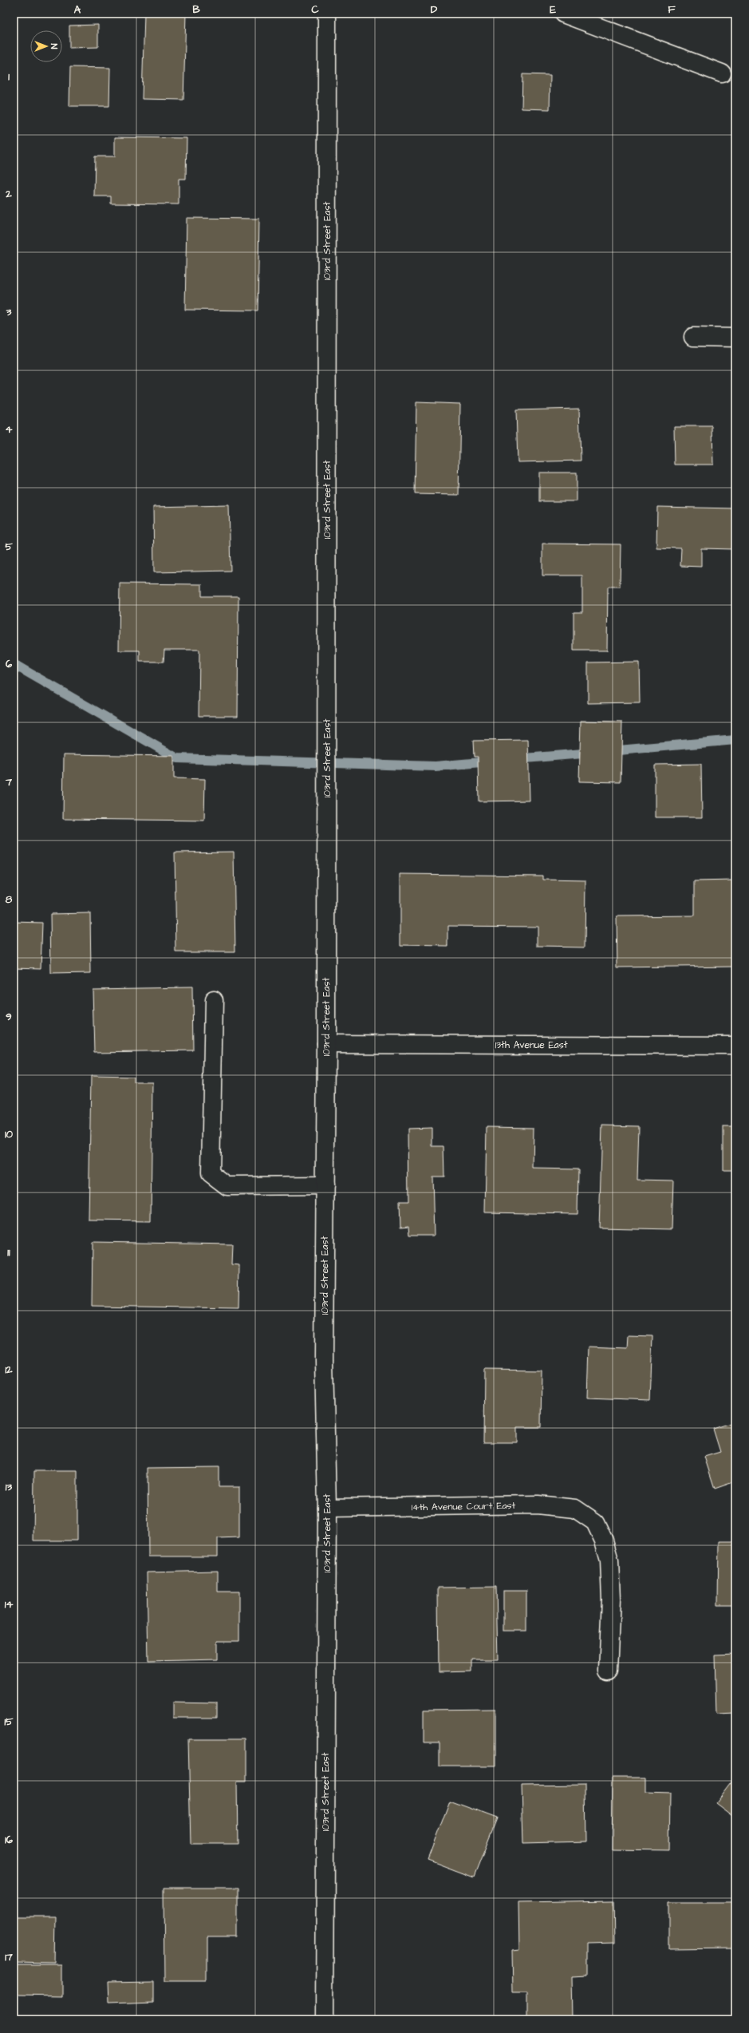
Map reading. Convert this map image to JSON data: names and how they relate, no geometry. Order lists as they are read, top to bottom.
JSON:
{
  "streets": {
    "street": ["103rd Street East", "13th Avenue East", "14th Avenue Court East"]
  },
  "crossings": [
    ["103rd Street East", "13th Avenue East"],
    ["103rd Street East", "14th Avenue Court East"]
  ],
  "north": "right",
  "grid": {
    "columns": [
      "A",
      "B",
      "C",
      "D",
      "E",
      "F"
    ],
    "rows": [
      "1",
      "2",
      "3",
      "4",
      "5",
      "6",
      "7",
      "8",
      "9",
      "10",
      "11",
      "12",
      "13",
      "14",
      "15",
      "16",
      "17"
    ]
  }
}
